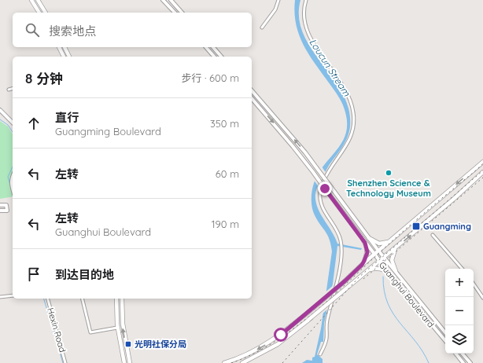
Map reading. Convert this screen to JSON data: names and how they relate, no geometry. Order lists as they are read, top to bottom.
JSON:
{
  "streets": {
    "main road": ["Guanghui Boulevard"],
    "street": ["Hexin Road"]
  },
  "water": ["Loucun Stream"],
  "places": {
    "other": ["Shenzhen Science & Technology Museum"],
    "transit": ["Guangming", "光明社保分局"]
  },
  "page": {
    "search": "搜索地点",
    "heading": ["8 分钟", "步行 · 600 m"],
    "list": [
      ["直行", "Guangming Boulevard", "350 m"],
      ["左转", "60 m"],
      ["左转", "Guanghui Boulevard", "190 m"],
      "到达目的地"
    ],
    "map_buttons": ["+", "−"]
  }
}
